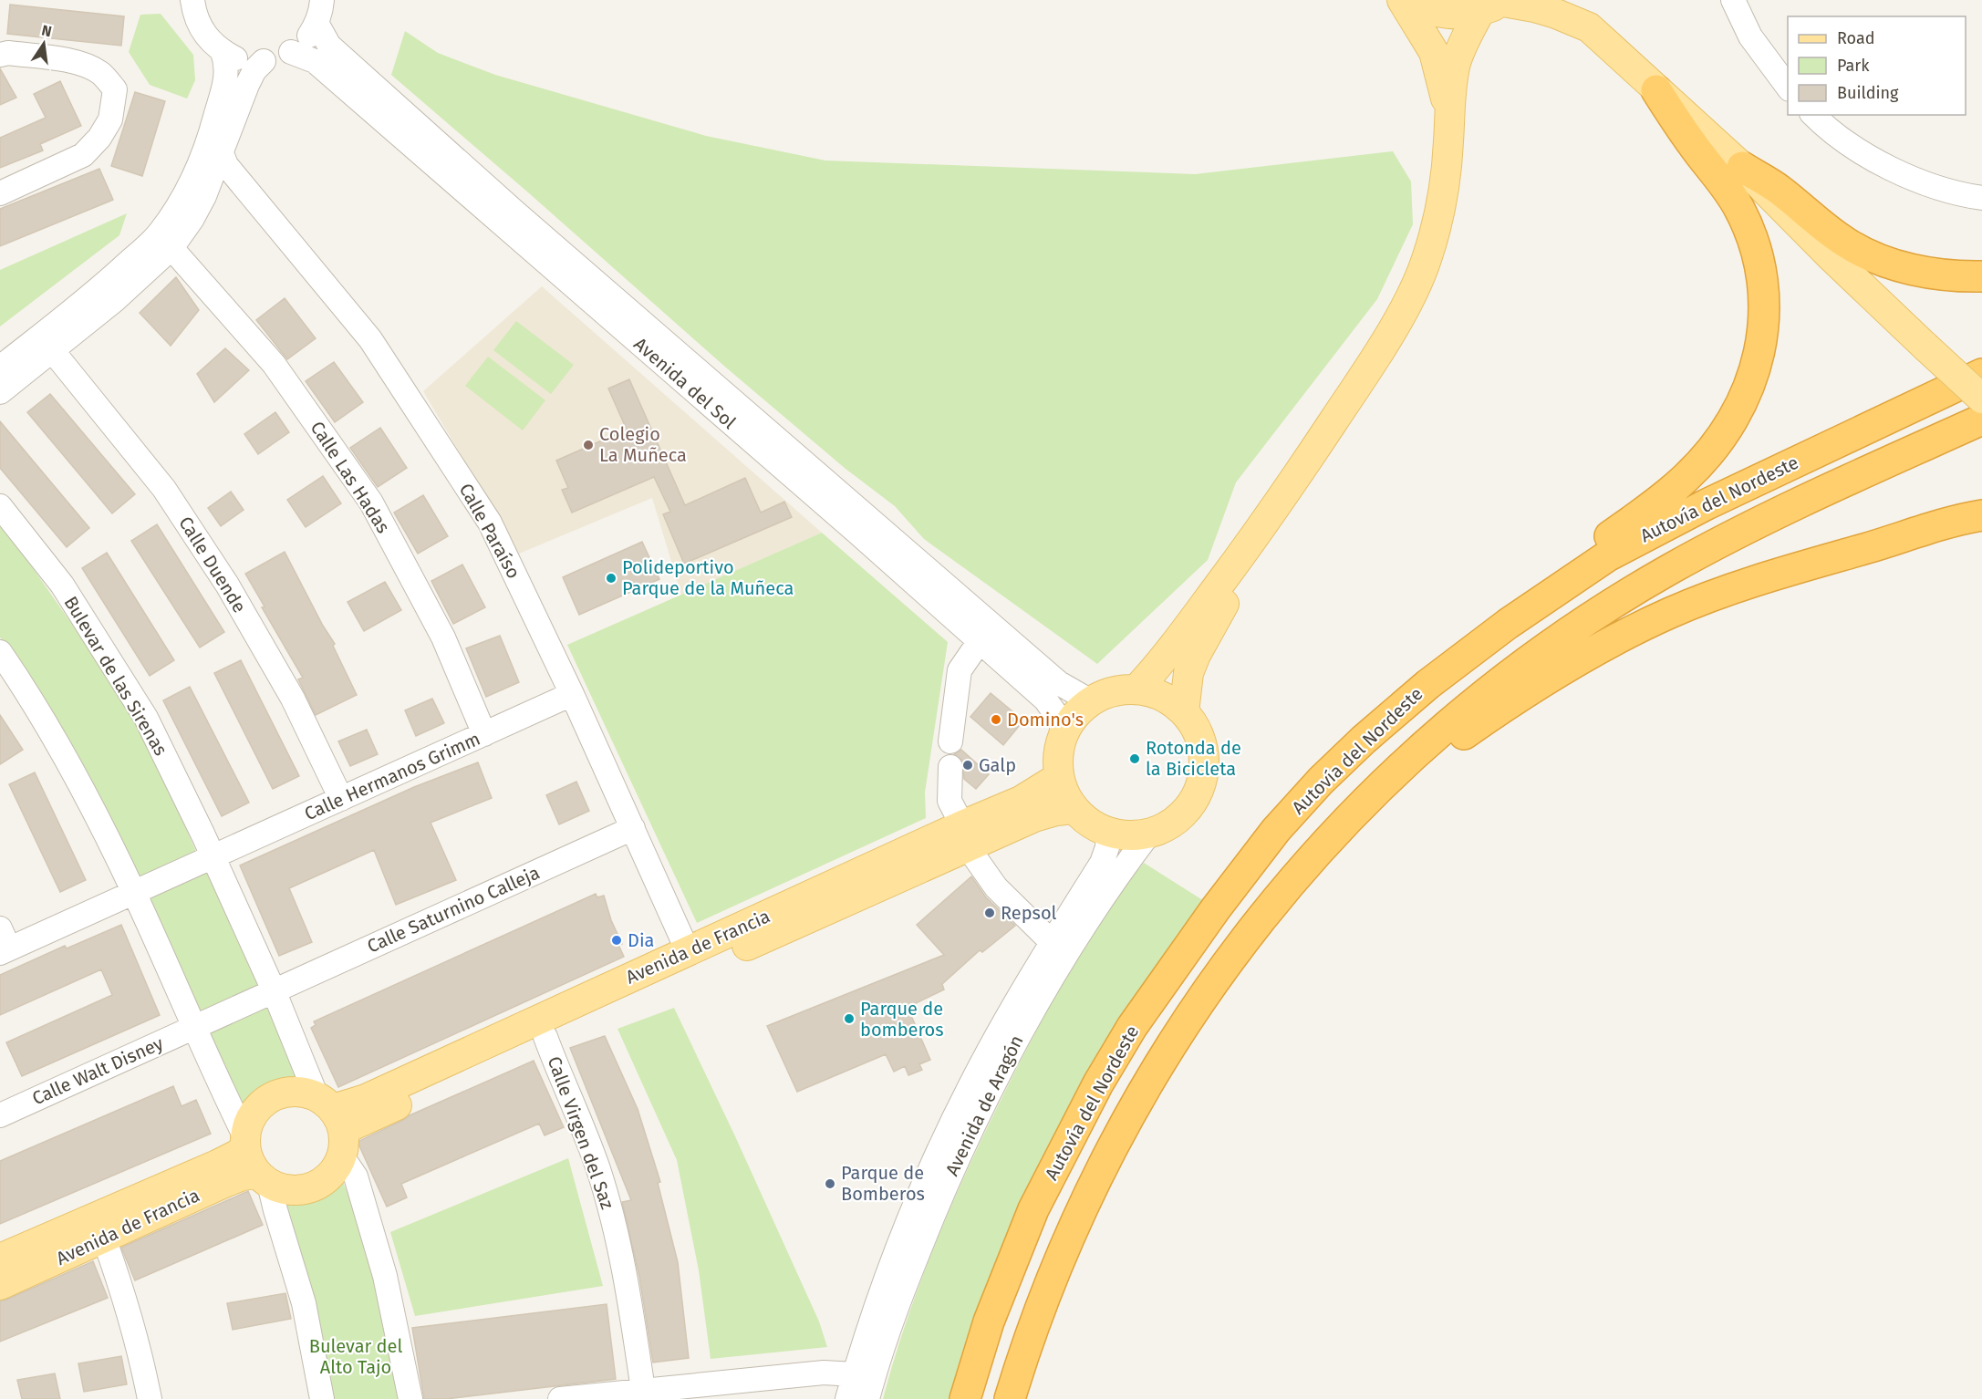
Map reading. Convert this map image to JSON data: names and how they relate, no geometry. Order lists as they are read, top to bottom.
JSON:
{
  "streets": {
    "highway": ["Autovía del Nordeste"],
    "main road": ["Avenida de Francia"],
    "street": [
      "Avenida del Sol",
      "Calle Las Hadas",
      "Calle Paraíso",
      "Calle Duende",
      "Bulevar de las Sirenas",
      "Calle Hermanos Grimm",
      "Calle Saturnino Calleja",
      "Calle Walt Disney",
      "Avenida de Aragón",
      "Calle Virgen del Saz"
    ]
  },
  "crossings": [
    ["Avenida del Sol", "Avenida de Francia"],
    ["Avenida del Sol", "Avenida de Aragón"],
    ["Calle Las Hadas", "Calle Hermanos Grimm"],
    ["Calle Paraíso", "Calle Hermanos Grimm"],
    ["Calle Paraíso", "Calle Saturnino Calleja"],
    ["Calle Paraíso", "Avenida de Francia"],
    ["Calle Duende", "Calle Hermanos Grimm"],
    ["Bulevar de las Sirenas", "Calle Hermanos Grimm"],
    ["Bulevar de las Sirenas", "Calle Saturnino Calleja"],
    ["Bulevar de las Sirenas", "Avenida de Francia"],
    ["Avenida de Francia", "Avenida de Aragón"],
    ["Avenida de Francia", "Calle Virgen del Saz"]
  ],
  "parks": ["Bulevar del Alto Tajo"],
  "places": [
    "Colegio La Muñeca",
    "Polideportivo Parque de la Muñeca",
    "Domino's",
    "Rotonda de la Bicicleta",
    "Galp",
    "Repsol",
    "Dia",
    "Parque de bomberos",
    "Parque de Bomberos"
  ],
  "legend": ["Road", "Park", "Building"],
  "north": "top"
}
